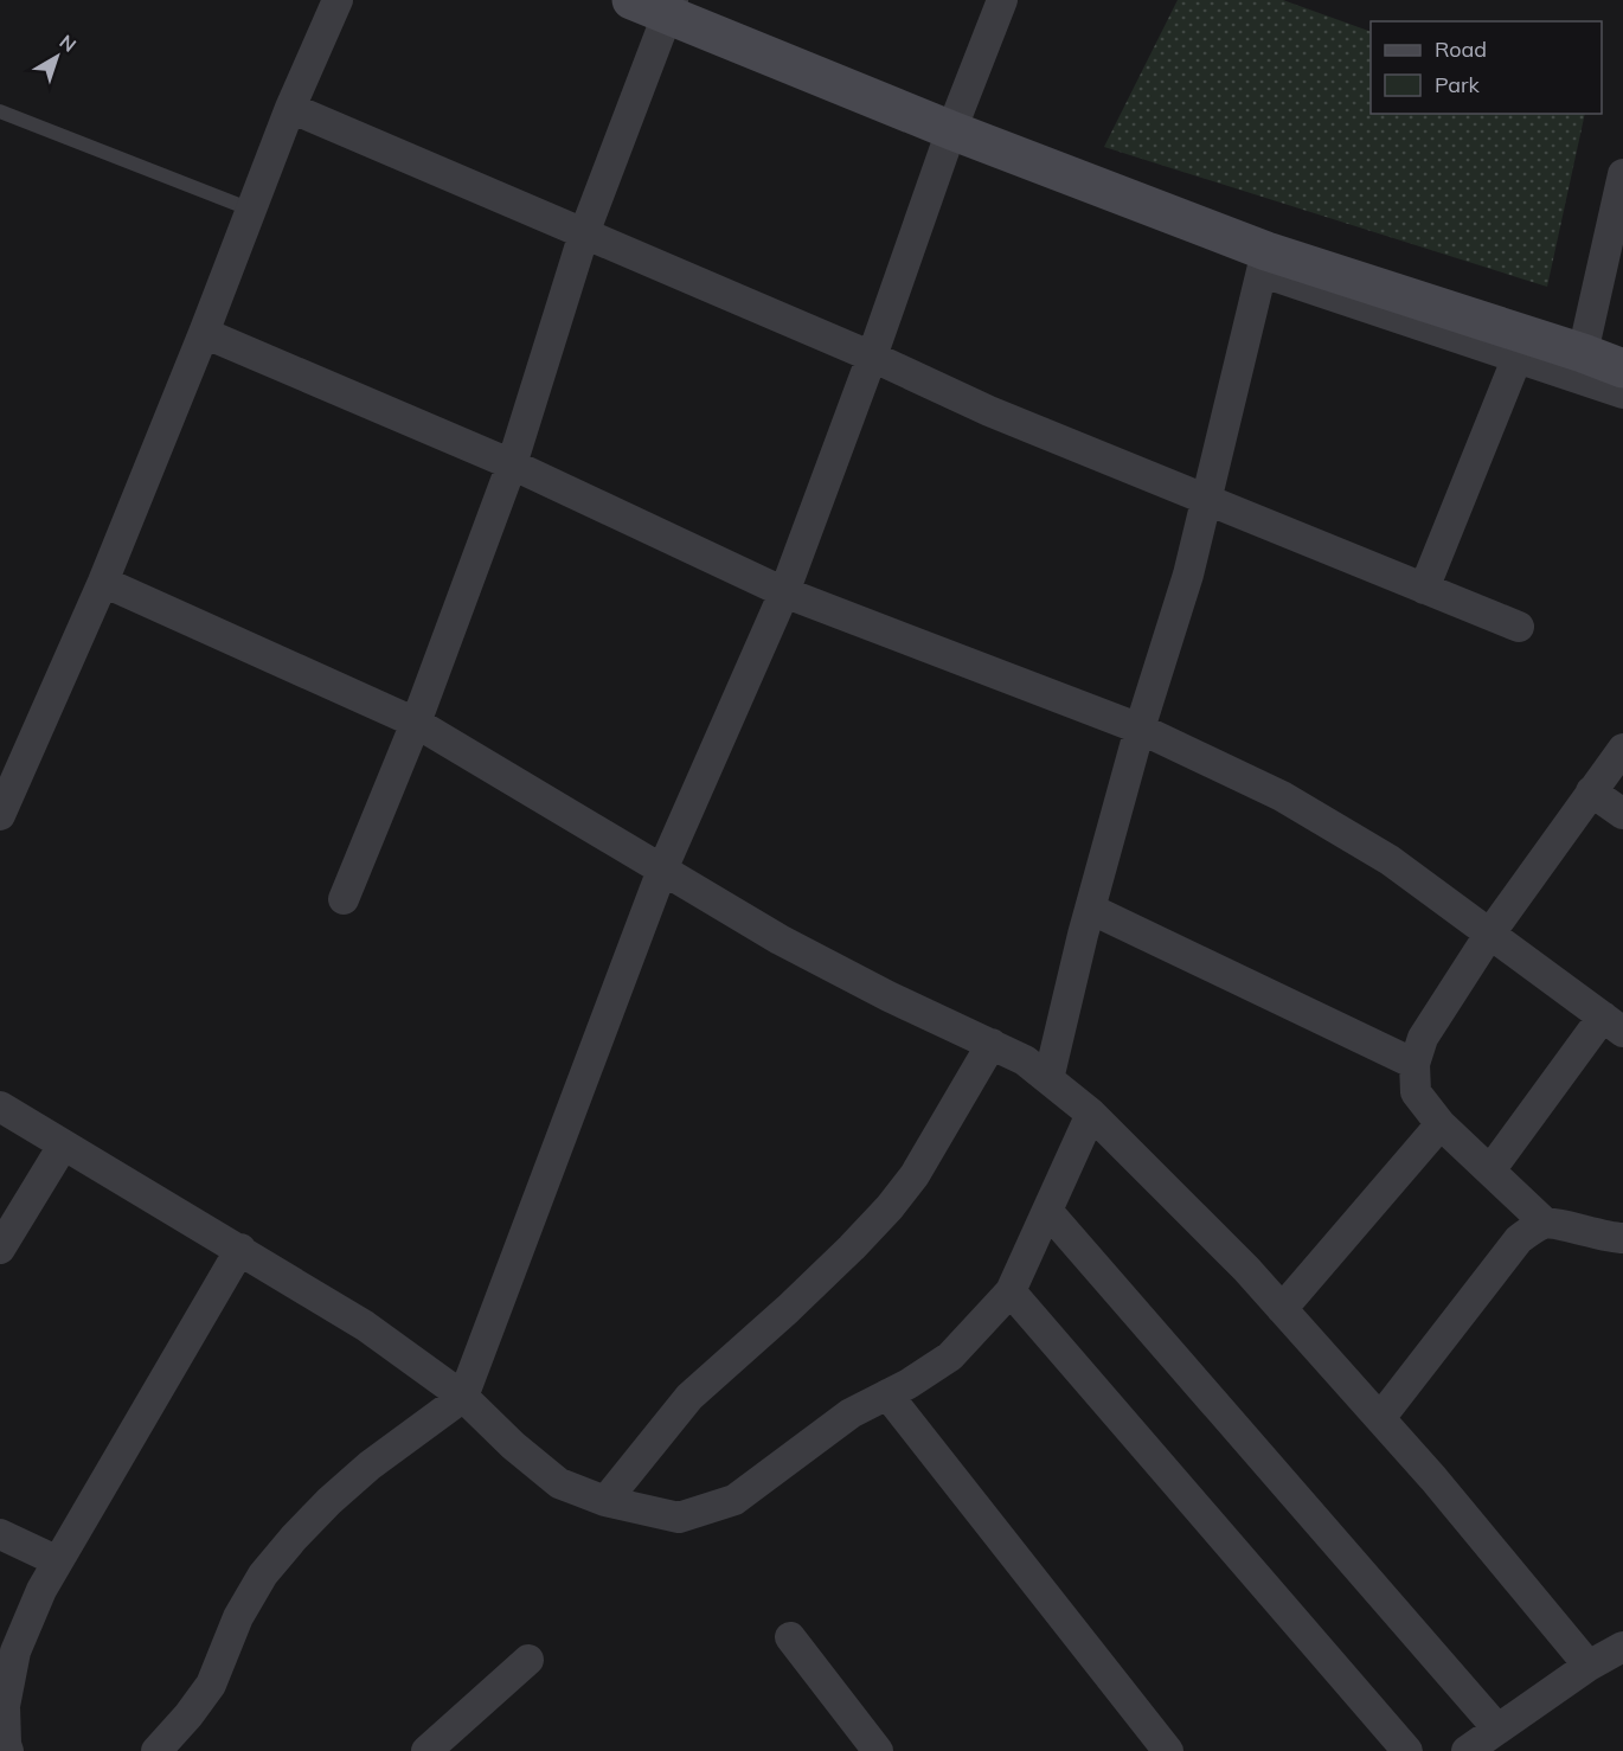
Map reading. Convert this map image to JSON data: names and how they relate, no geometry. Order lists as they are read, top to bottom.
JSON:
{
  "legend": ["Road", "Park"],
  "north": "top right"
}
